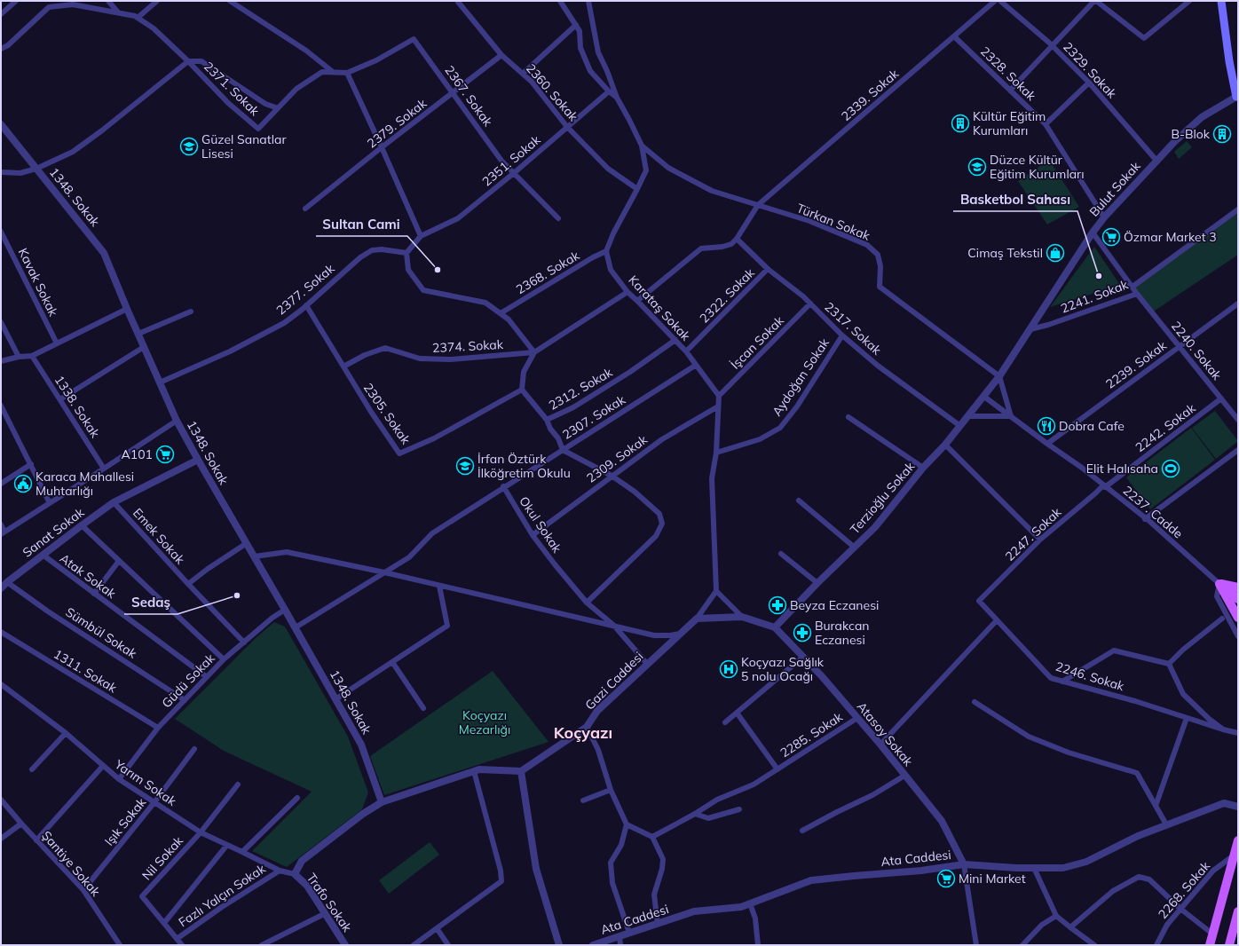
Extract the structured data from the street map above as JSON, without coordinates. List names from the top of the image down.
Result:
{
  "streets": {
    "street": [
      "2329. Sokak",
      "2328. Sokak",
      "2371. Sokak",
      "2360. Sokak",
      "2339. Sokak",
      "2367. Sokak",
      "2379. Sokak",
      "2351. Sokak",
      "Bulut Sokak",
      "1348. Sokak",
      "Türkan Sokak",
      "2368. Sokak",
      "Kavak Sokak",
      "2377. Sokak",
      "2322. Sokak",
      "2241. Sokak",
      "Karataş Sokak",
      "2317. Sokak",
      "İşcan Sokak",
      "2374. Sokak",
      "2240. Sokak",
      "2239. Sokak",
      "Aydoğan Sokak",
      "2312. Sokak",
      "1338. Sokak",
      "2305. Sokak",
      "2307. Sokak",
      "2242. Sokak",
      "2309. Sokak",
      "Terzioğlu Sokak",
      "2237. Cadde",
      "Okul Sokak",
      "Sanat Sokak",
      "2247. Sokak",
      "Emek Sokak",
      "Atak Sokak",
      "Sümbül Sokak",
      "1311. Sokak",
      "2246. Sokak",
      "Güdü Sokak",
      "Gazi Caddesi",
      "Atasoy Sokak",
      "2285. Sokak",
      "Yarım Sokak",
      "Işık Sokak",
      "Nil Sokak",
      "Ata Caddesi",
      "Şantiye Sokak",
      "2268. Sokak",
      "Fazlı Yalçın Sokak",
      "Trafo Sokak"
    ]
  },
  "crossings": [
    ["2329. Sokak", "Bulut Sokak"],
    ["2328. Sokak", "2339. Sokak"],
    ["2328. Sokak", "Bulut Sokak"],
    ["2371. Sokak", "2367. Sokak"],
    ["2360. Sokak", "2379. Sokak"],
    ["2360. Sokak", "2351. Sokak"],
    ["2339. Sokak", "Türkan Sokak"],
    ["2367. Sokak", "2379. Sokak"],
    ["2367. Sokak", "2351. Sokak"],
    ["Bulut Sokak", "Türkan Sokak"],
    ["Bulut Sokak", "2241. Sokak"],
    ["Bulut Sokak", "Terzioğlu Sokak"],
    ["1348. Sokak", "2377. Sokak"],
    ["1348. Sokak", "Sanat Sokak"],
    ["1348. Sokak", "Güdü Sokak"],
    ["Türkan Sokak", "Terzioğlu Sokak"],
    ["2368. Sokak", "Karataş Sokak"],
    ["2377. Sokak", "2305. Sokak"],
    ["2322. Sokak", "Karataş Sokak"],
    ["2322. Sokak", "2317. Sokak"],
    ["2241. Sokak", "2240. Sokak"],
    ["Karataş Sokak", "İşcan Sokak"],
    ["Karataş Sokak", "2312. Sokak"],
    ["Karataş Sokak", "2307. Sokak"],
    ["2317. Sokak", "İşcan Sokak"],
    ["2317. Sokak", "Aydoğan Sokak"],
    ["2317. Sokak", "Terzioğlu Sokak"],
    ["2374. Sokak", "2305. Sokak"],
    ["2240. Sokak", "2239. Sokak"],
    ["2240. Sokak", "2242. Sokak"],
    ["2239. Sokak", "2237. Cadde"],
    ["2312. Sokak", "2305. Sokak"],
    ["2307. Sokak", "Okul Sokak"],
    ["2242. Sokak", "2237. Cadde"],
    ["2242. Sokak", "2247. Sokak"],
    ["2309. Sokak", "Okul Sokak"],
    ["Terzioğlu Sokak", "2237. Cadde"],
    ["Terzioğlu Sokak", "Atasoy Sokak"],
    ["2237. Cadde", "2247. Sokak"],
    ["Okul Sokak", "Gazi Caddesi"],
    ["Sanat Sokak", "Emek Sokak"],
    ["Sanat Sokak", "Atak Sokak"],
    ["Sanat Sokak", "Sümbül Sokak"],
    ["2247. Sokak", "2246. Sokak"],
    ["Emek Sokak", "Güdü Sokak"],
    ["Atak Sokak", "Güdü Sokak"],
    ["Sümbül Sokak", "Güdü Sokak"],
    ["1311. Sokak", "Güdü Sokak"],
    ["Güdü Sokak", "Yarım Sokak"],
    ["Atasoy Sokak", "2285. Sokak"],
    ["Atasoy Sokak", "Ata Caddesi"],
    ["Yarım Sokak", "Işık Sokak"],
    ["Yarım Sokak", "Nil Sokak"],
    ["Yarım Sokak", "Fazlı Yalçın Sokak"],
    ["Yarım Sokak", "Trafo Sokak"],
    ["Işık Sokak", "Şantiye Sokak"],
    ["Nil Sokak", "Fazlı Yalçın Sokak"]
  ],
  "districts": ["Koçyazı"],
  "parks": ["Koçyazı Mezarlığı"],
  "places": {
    "building": ["Kültür Eğitim Kurumları", "B-Blok"],
    "school or university": ["Güzel Sanatlar Lisesi", "Düzce Kültür Eğitim Kurumları", "İrfan Öztürk İlköğretim Okulu"],
    "supermarket": ["Özmar Market 3", "A101", "Mini Market"],
    "shop": ["Cimaş Tekstil"],
    "other": ["Sultan Cami", "Basketbol Sahası", "Sedaş"],
    "restaurant": ["Dobra Cafe"],
    "sports": ["Elit Halısaha"],
    "public building": ["Karaca Mahallesi Muhtarlığı"],
    "pharmacy": ["Beyza Eczanesi", "Burakcan Eczanesi"],
    "hospital": ["Koçyazı Sağlık 5 nolu Ocağı"]
  }
}
